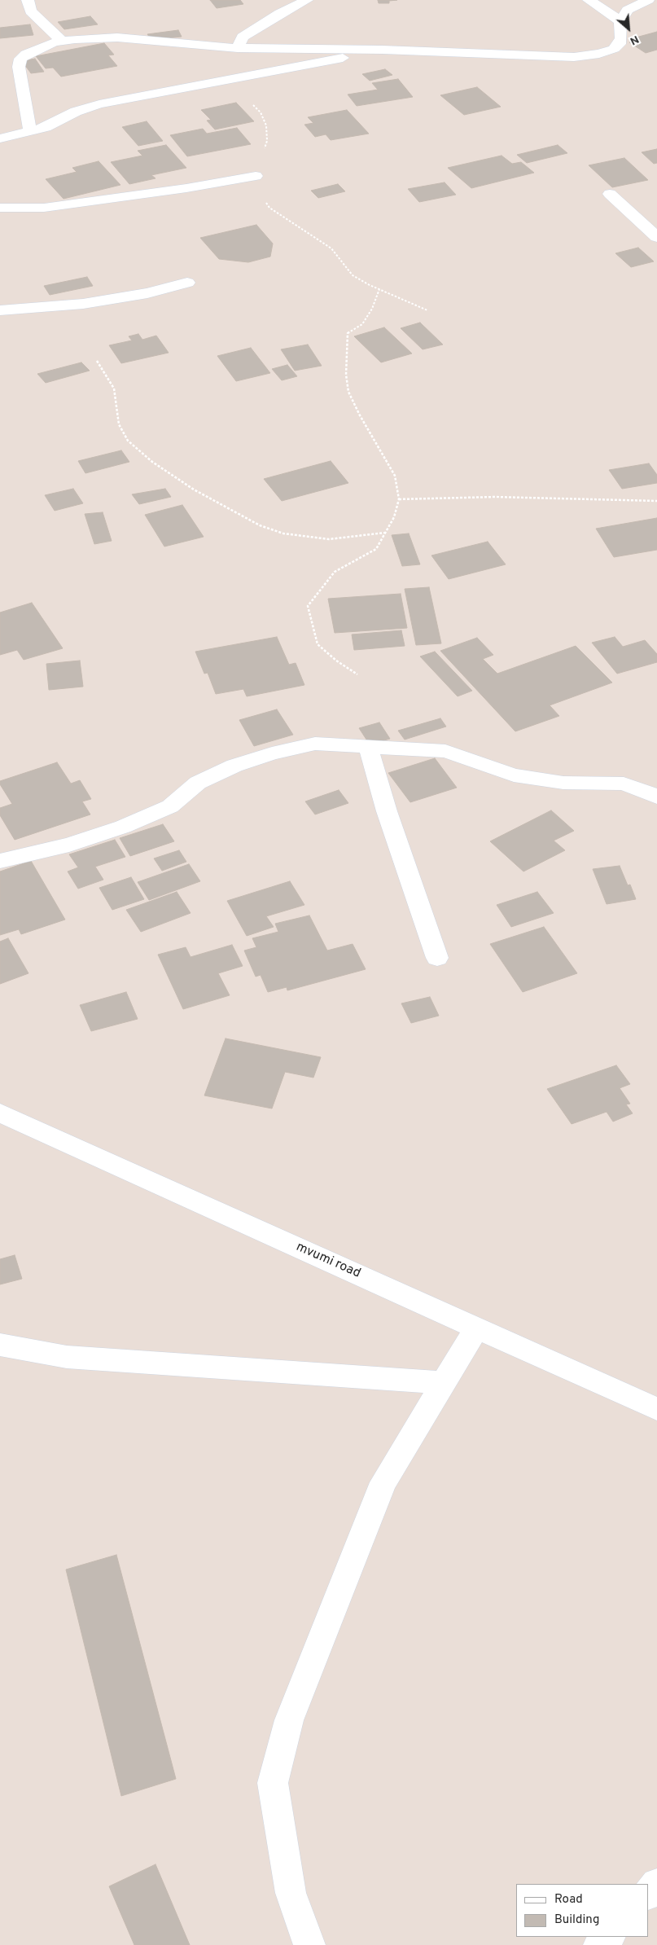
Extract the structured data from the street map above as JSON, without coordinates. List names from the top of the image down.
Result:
{
  "streets": {
    "street": ["mvumi road"]
  },
  "legend": ["Road", "Building"],
  "north": "bottom right"
}
